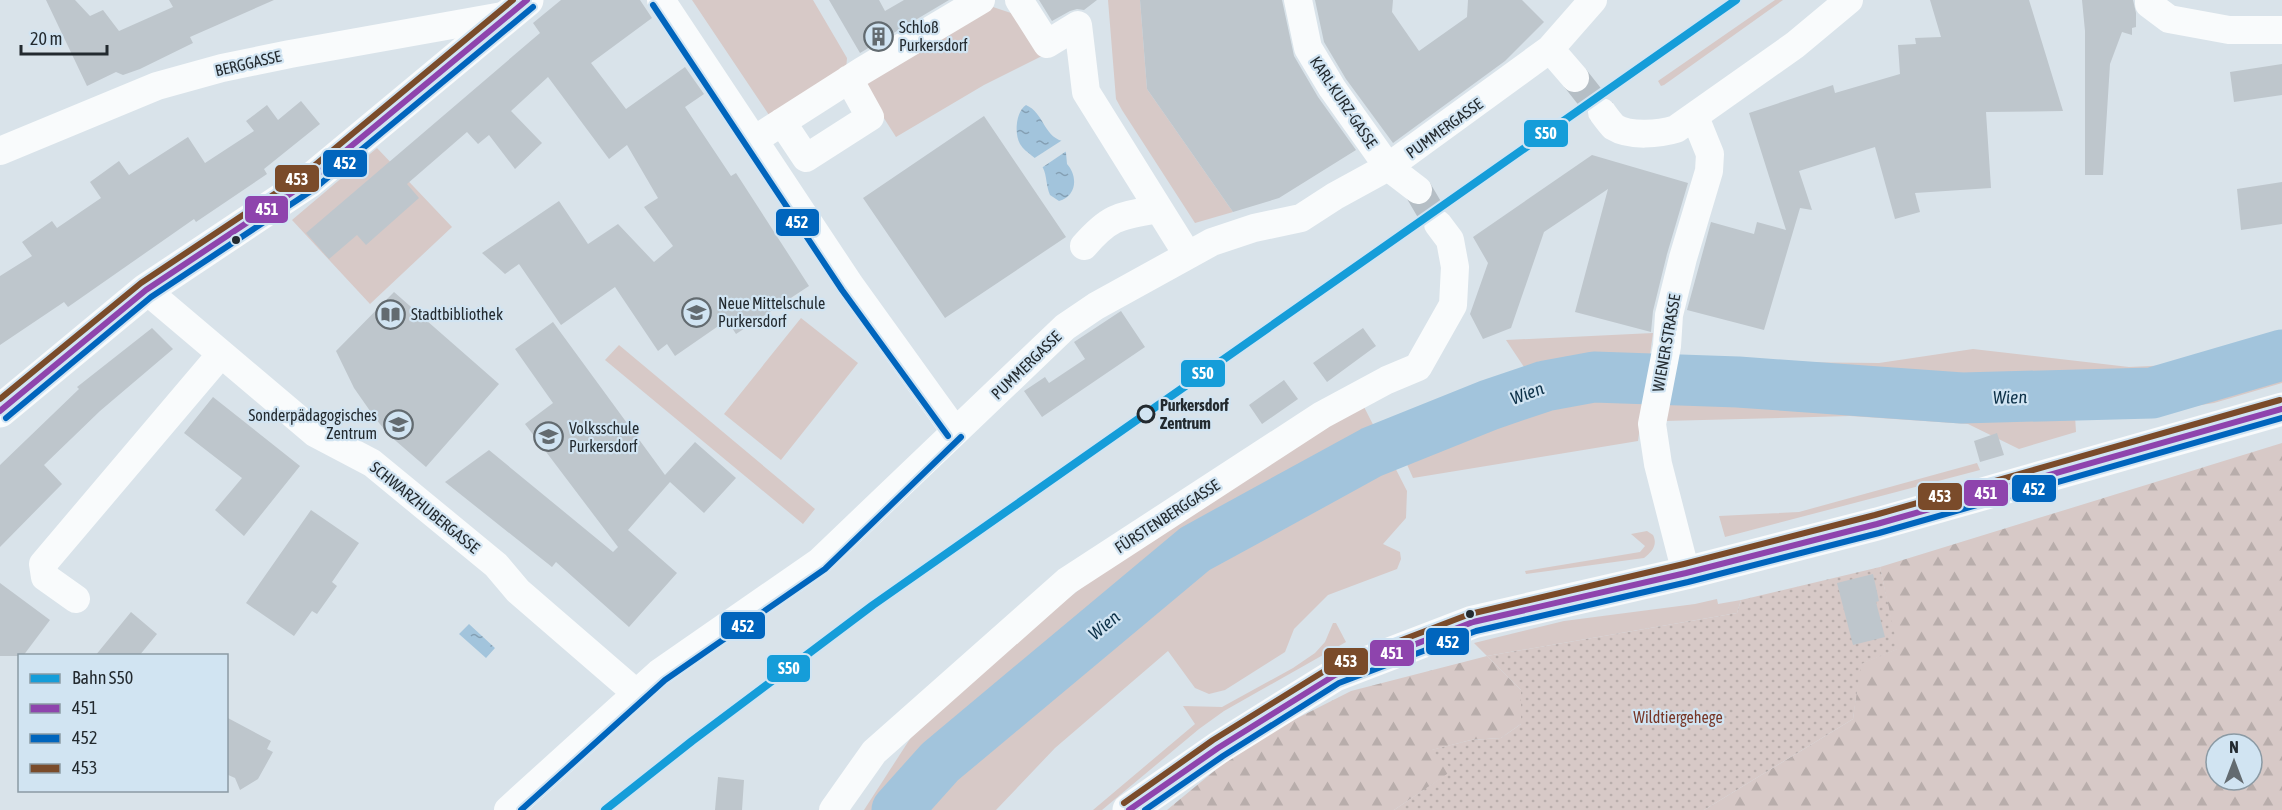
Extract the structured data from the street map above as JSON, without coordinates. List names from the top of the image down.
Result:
{
  "streets": {
    "street": [
      "BERGGASSE",
      "KARL-KURZ-GASSE",
      "PUMMERGASSE",
      "WIENER STRASSE",
      "SCHWARZHUBERGASSE",
      "FÜRSTENBERGGASSE"
    ]
  },
  "crossings": [
    ["KARL-KURZ-GASSE", "PUMMERGASSE"],
    ["PUMMERGASSE", "SCHWARZHUBERGASSE"]
  ],
  "water": ["Wien"],
  "parks": ["Wildtiergehege"],
  "places": {
    "building": ["Schloß Purkersdorf"],
    "school or university": ["Neue Mittelschule Purkersdorf", "Sonderpädagogisches Zentrum", "Volksschule Purkersdorf"],
    "library": ["Stadtbibliothek"],
    "other": ["Purkersdorf Zentrum"]
  },
  "lines": [
    "rail line S50",
    "transit line 451",
    "transit line 453",
    "transit line 452"
  ],
  "legend": [
    "Bahn S50",
    "451",
    "452",
    "453"
  ],
  "scale_bar": "20 m",
  "north": "top"
}
